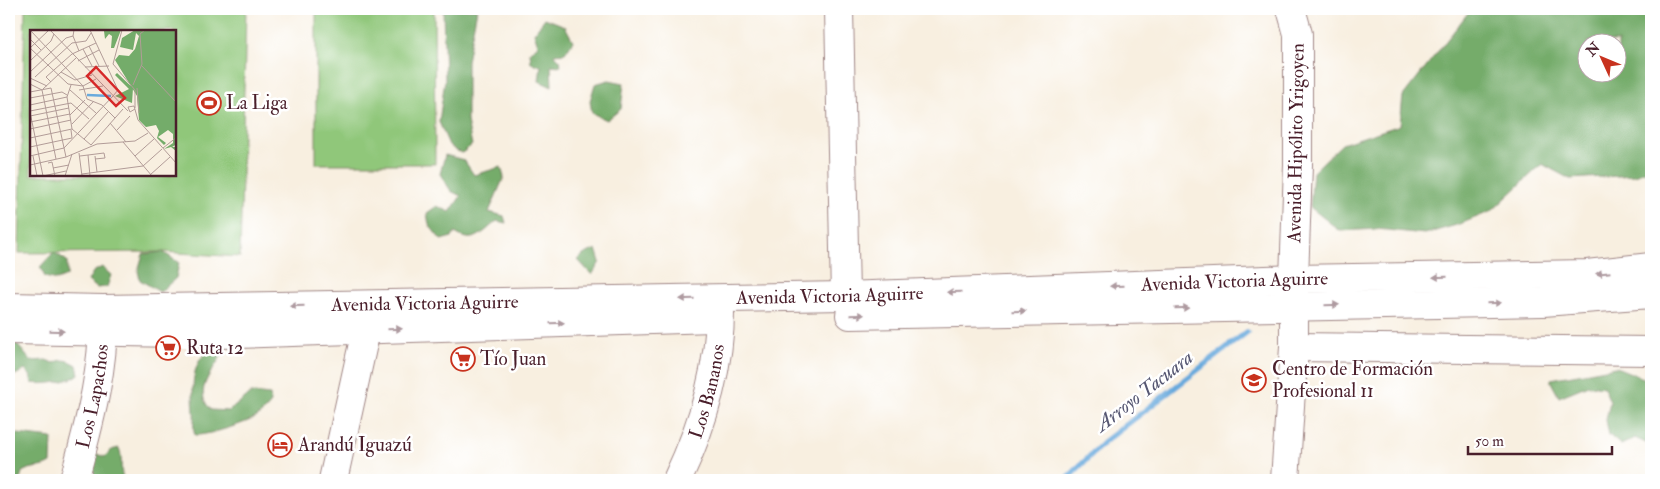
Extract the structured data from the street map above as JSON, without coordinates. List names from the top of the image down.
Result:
{
  "streets": {
    "main road": [
      "Avenida Hipólito Yrigoyen",
      "Avenida Victoria Aguirre",
      "Los Bananos",
      "Los Lapachos"
    ]
  },
  "crossings": [
    ["Avenida Hipólito Yrigoyen", "Avenida Victoria Aguirre"],
    ["Avenida Victoria Aguirre", "Los Bananos"],
    ["Avenida Victoria Aguirre", "Los Lapachos"]
  ],
  "water": ["Arroyo Tacuara"],
  "places": {
    "sports": ["La Liga"],
    "supermarket": ["Ruta 12", "Tío Juan"],
    "school or university": ["Centro de Formación Profesional 11"],
    "hotel": ["Arandú Iguazú"]
  },
  "scale_bar": "50 m",
  "north": "top left"
}
